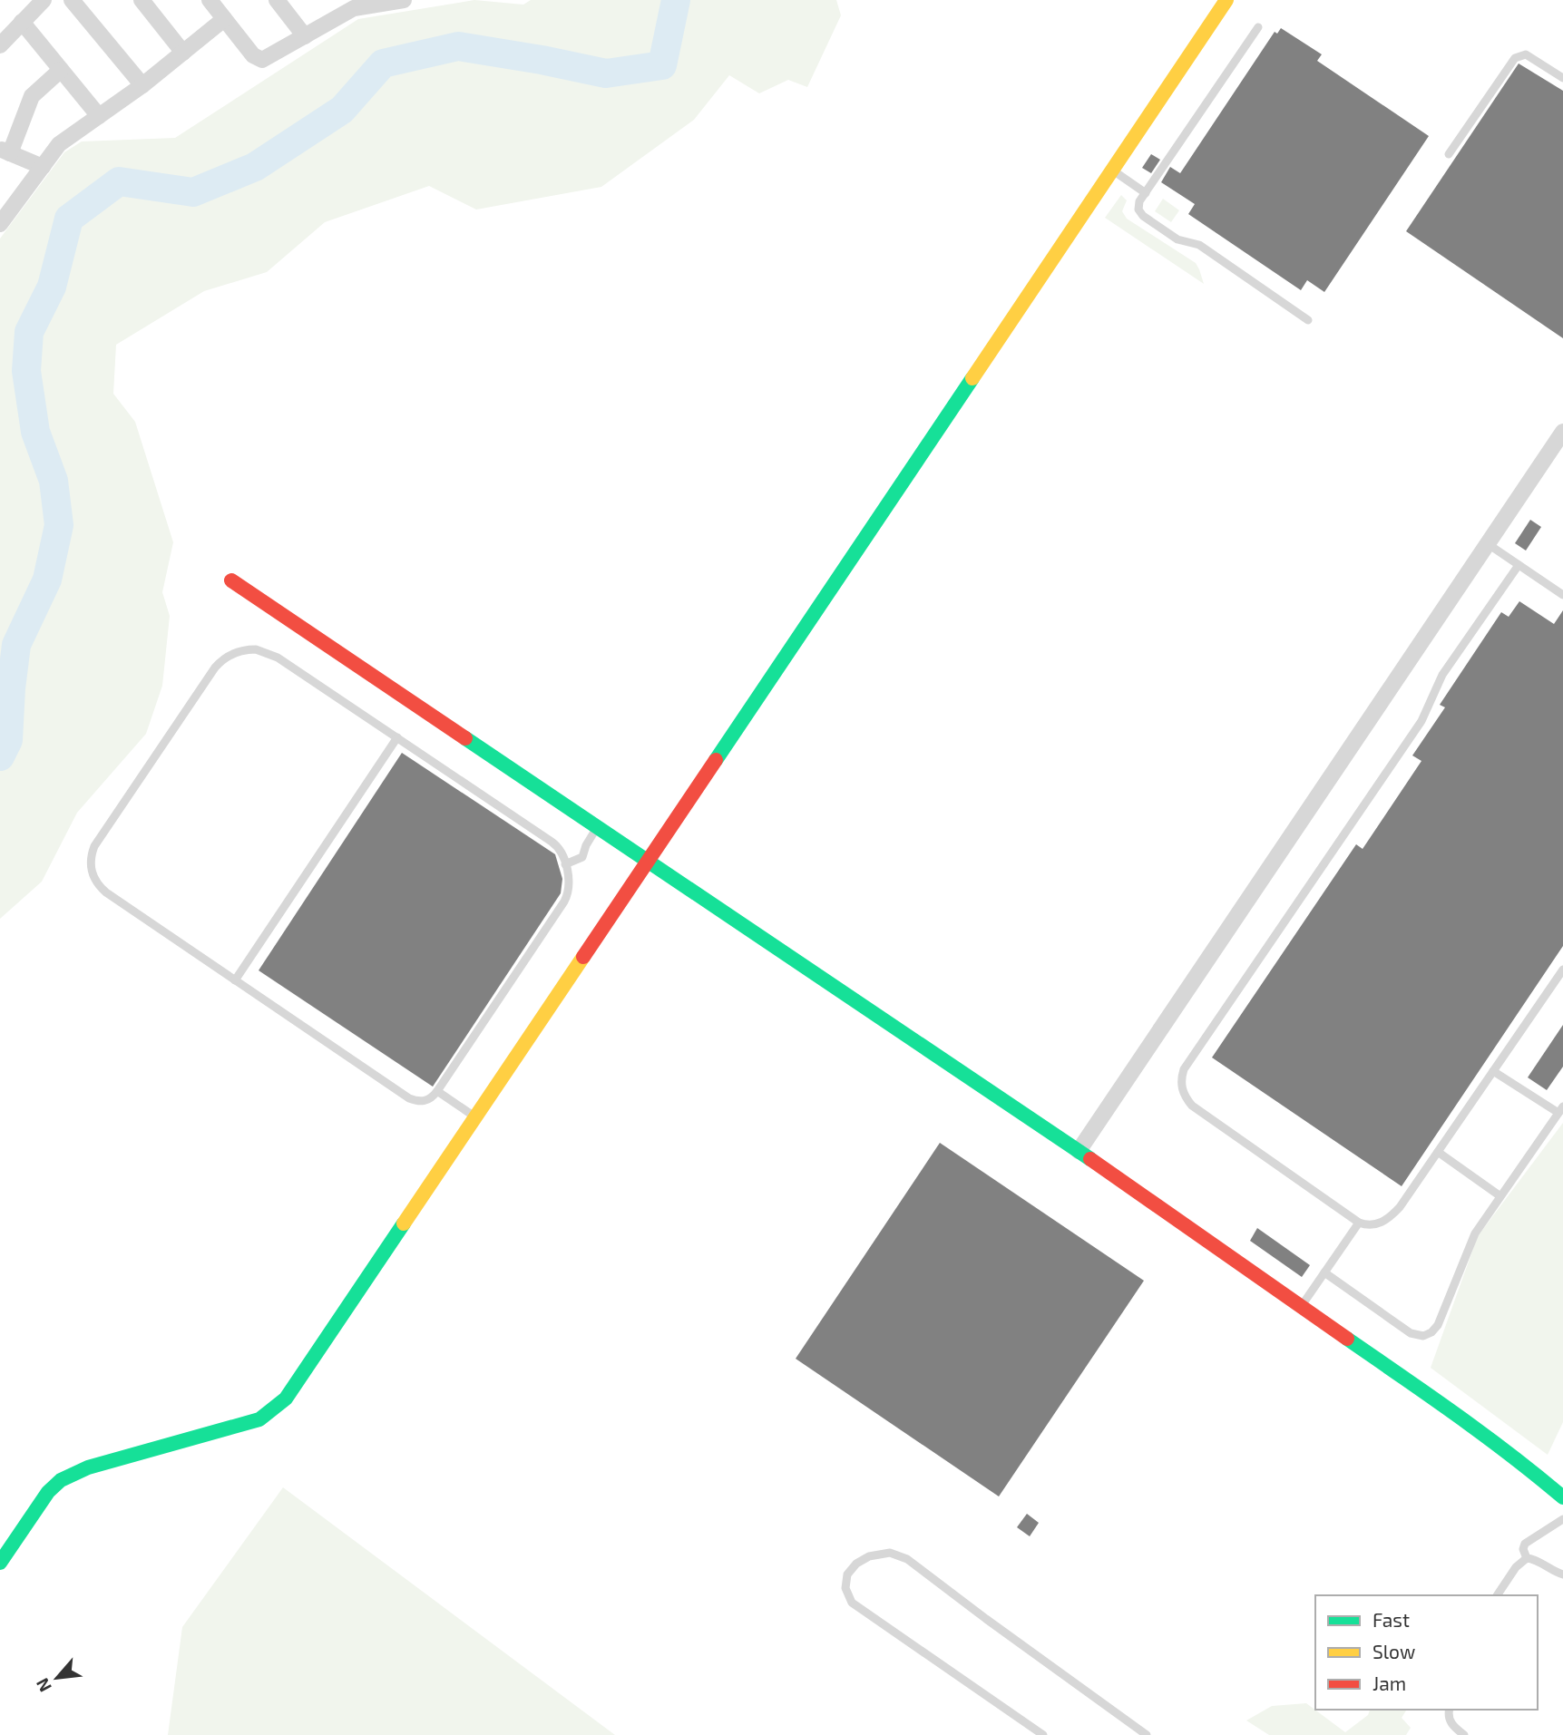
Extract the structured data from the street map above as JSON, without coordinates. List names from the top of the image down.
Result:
{
  "legend": ["Fast", "Slow", "Jam"],
  "north": "bottom left"
}
